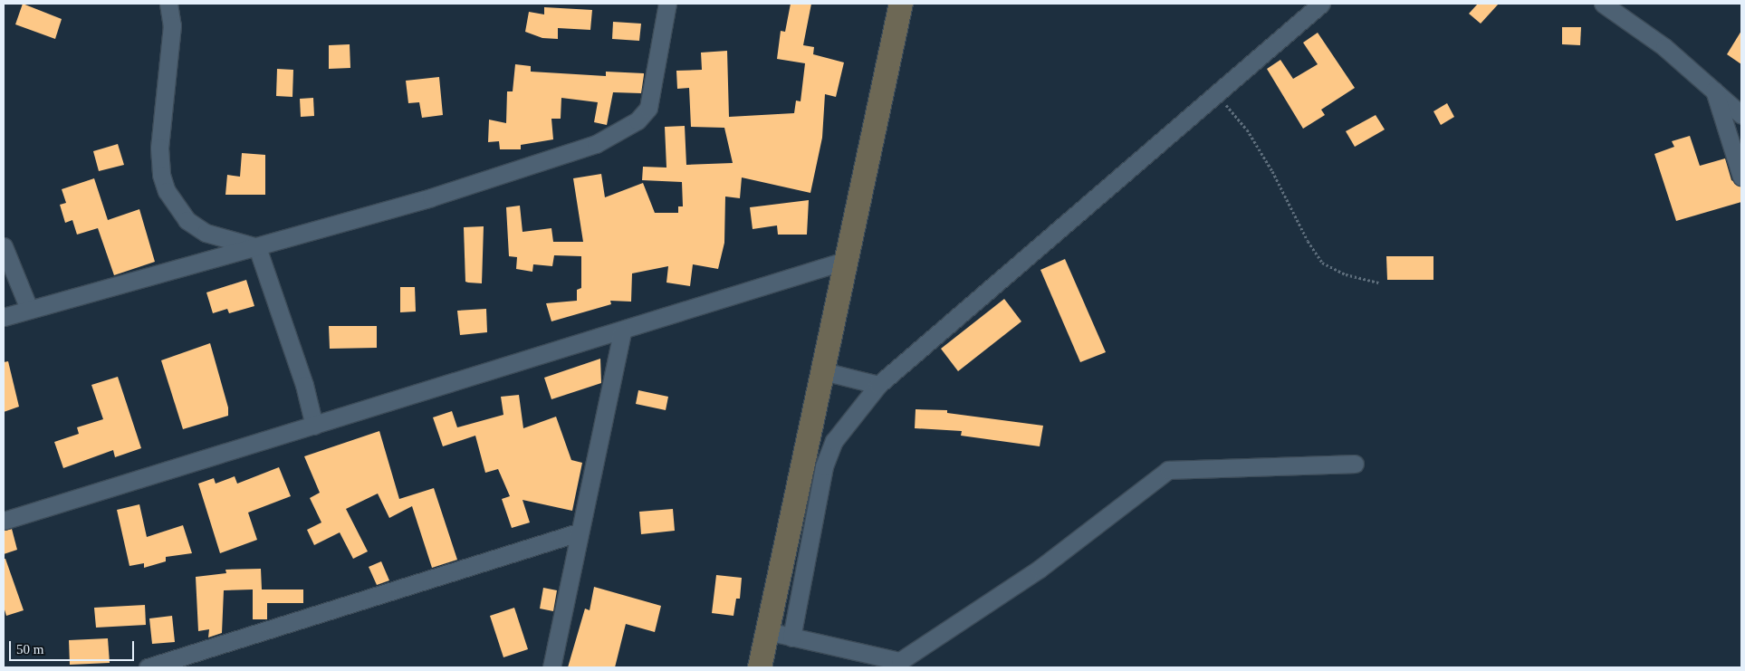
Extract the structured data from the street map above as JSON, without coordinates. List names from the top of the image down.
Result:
{
  "scale_bar": "50 m"
}
